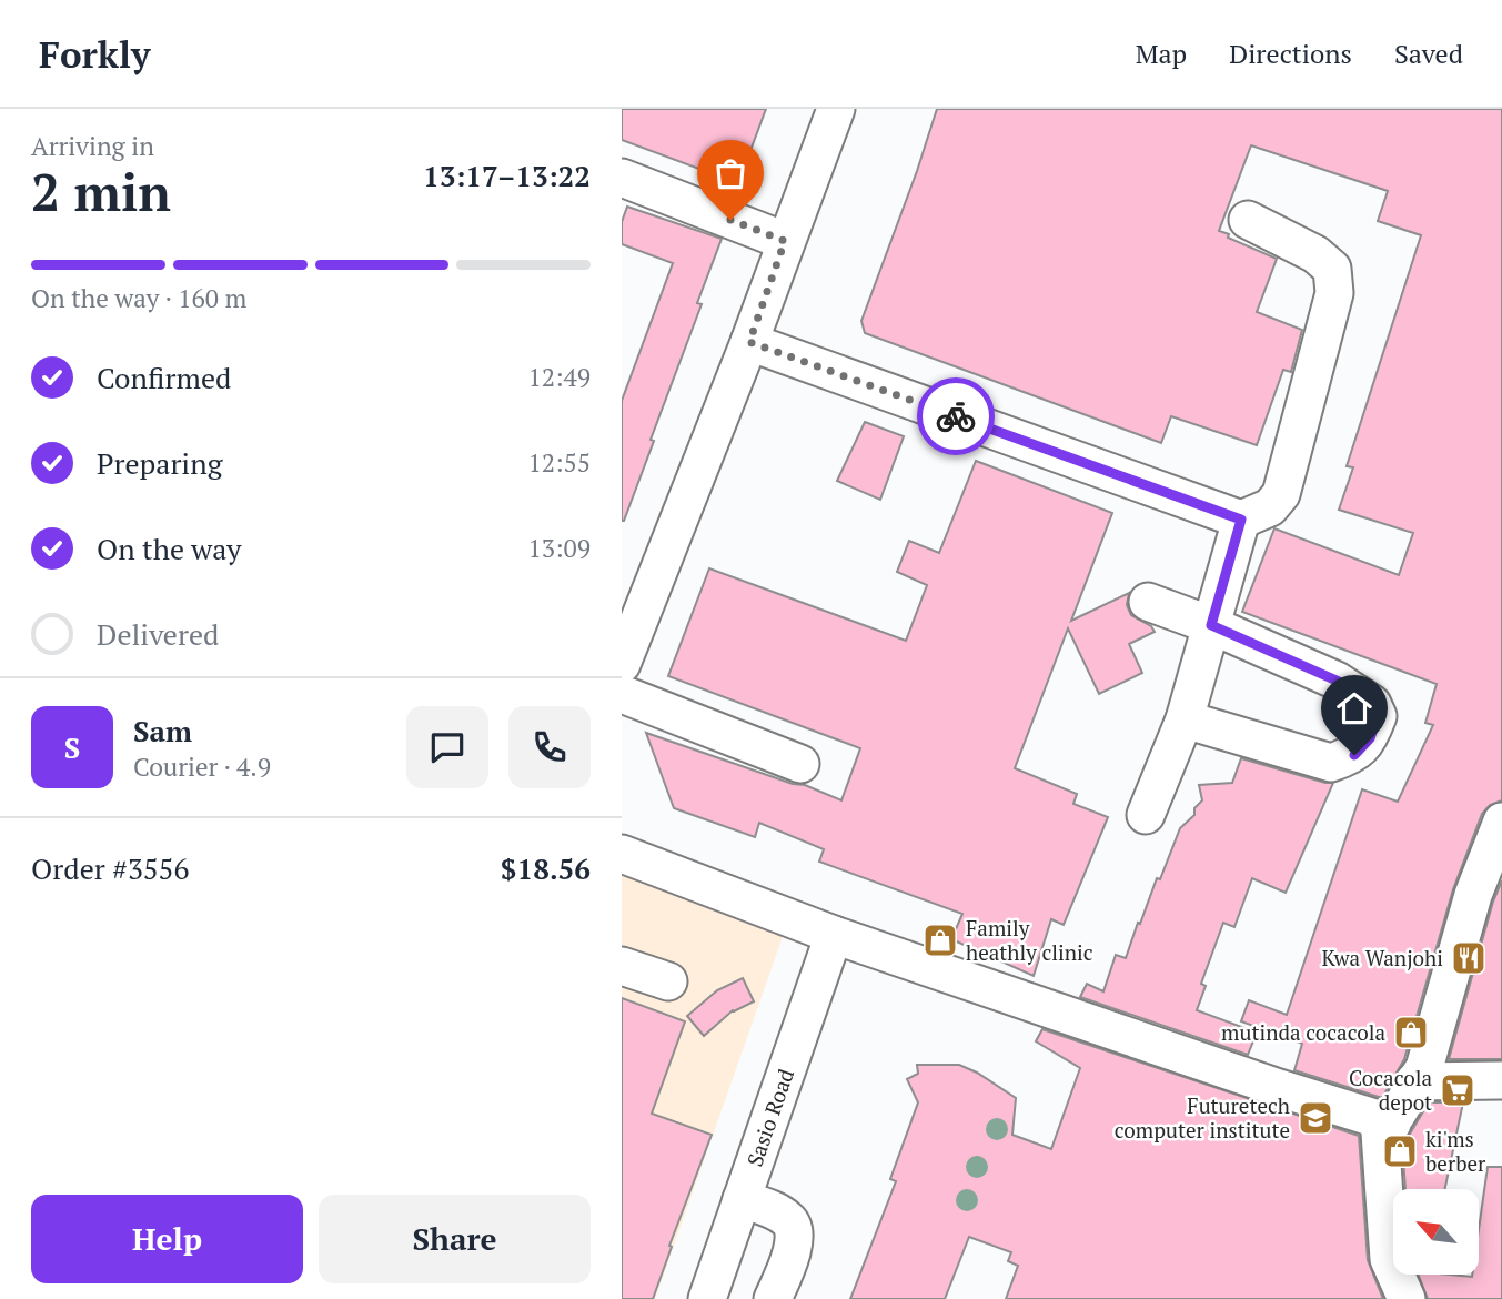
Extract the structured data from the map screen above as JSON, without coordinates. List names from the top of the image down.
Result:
{
  "streets": {
    "street": ["Sasio Road"]
  },
  "places": {
    "shop": ["Family heathly clinic", "mutinda cocacola", "ki'ms berber"],
    "restaurant": ["Kwa Wanjohi"],
    "supermarket": ["Cocacola depot"],
    "school or university": ["Futuretech computer institute"]
  },
  "north": "top left",
  "page": {
    "header": "Forkly",
    "nav": ["Map", "Directions", "Saved"],
    "heading": ["2 min", "Arriving in", "13:17–13:22"],
    "panel": [
      "Sam",
      "Courier · 4.9",
      "Order #3556",
      "$18.56"
    ],
    "bar": "On the way · 160 m",
    "list": [
      ["Confirmed", "12:49"],
      ["Preparing", "12:55"],
      ["On the way", "13:09"],
      "Delivered"
    ],
    "round": "S",
    "buttons": ["Help", "Share"]
  }
}
